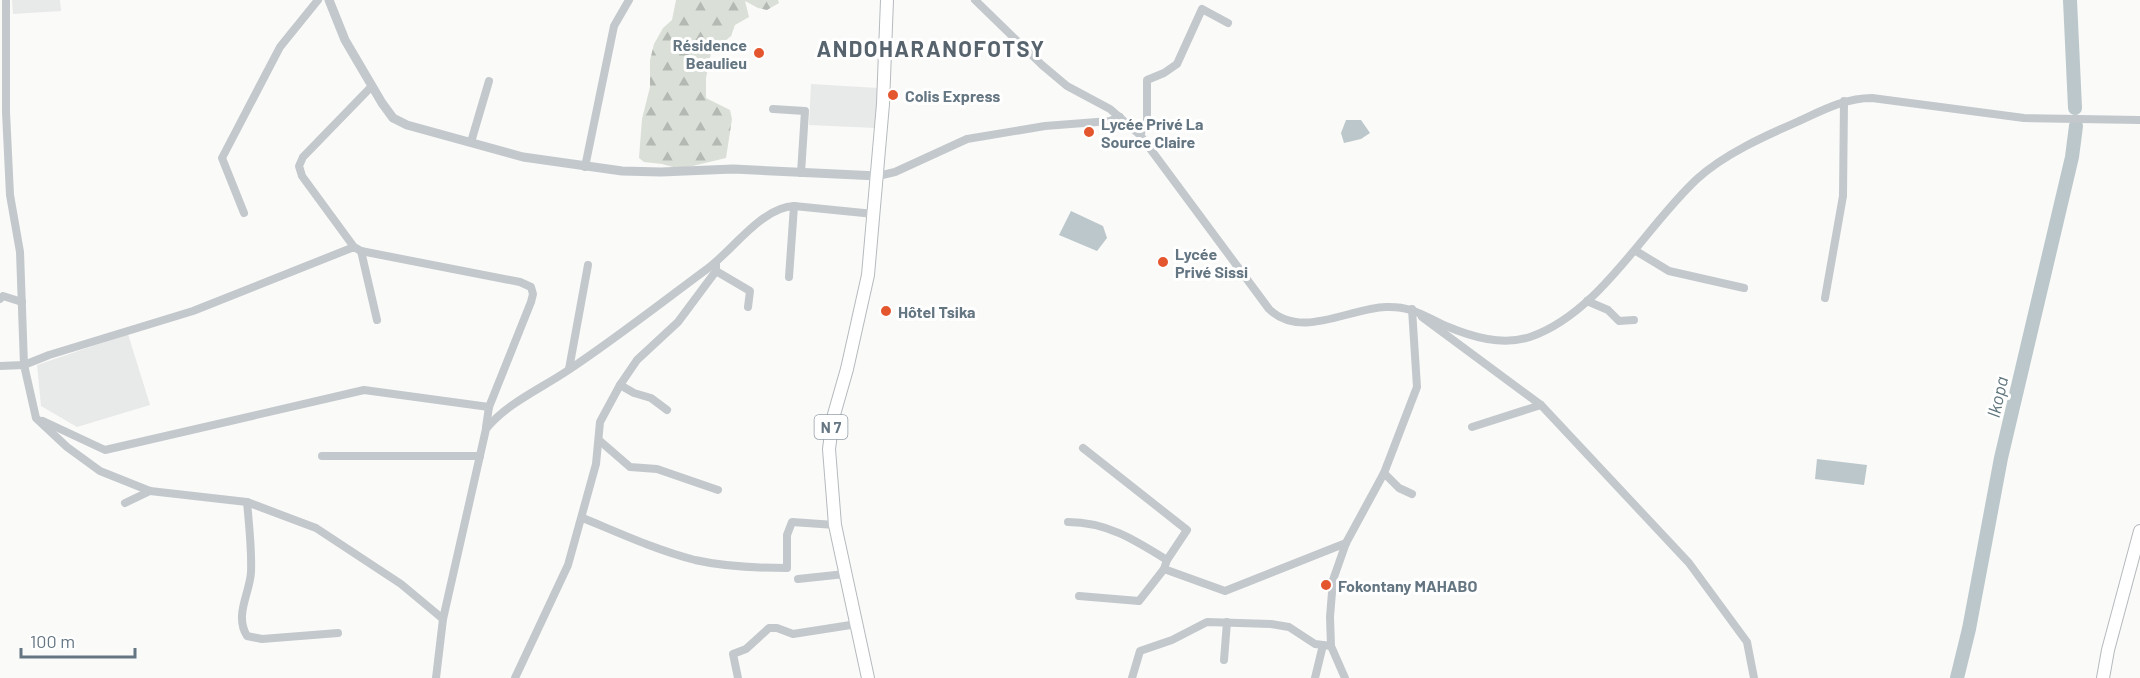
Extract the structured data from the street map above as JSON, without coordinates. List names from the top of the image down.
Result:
{
  "streets": {
    "main road": ["N 7"]
  },
  "districts": ["ANDOHARANOFOTSY"],
  "water": ["Ikopa"],
  "places": [
    "Résidence Beaulieu",
    "Colis Express",
    "Lycée Privé La Source Claire",
    "Lycée Privé Sissi",
    "Hôtel Tsika",
    "Fokontany MAHABO"
  ],
  "scale_bar": "100 m"
}
